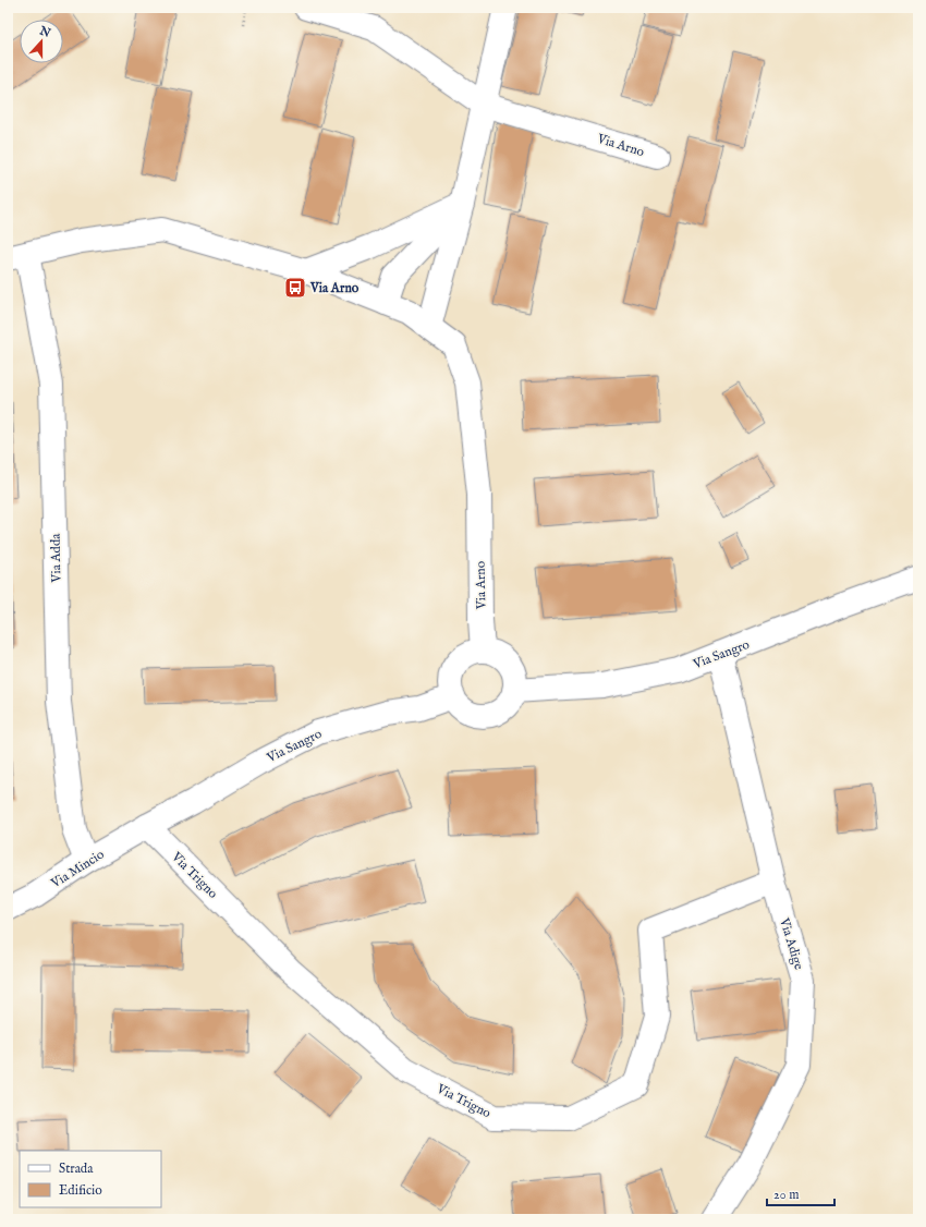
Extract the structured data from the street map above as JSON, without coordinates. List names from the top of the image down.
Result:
{
  "streets": {
    "street": [
      "Via Arno",
      "Via Adda",
      "Via Sangro",
      "Via Mincio",
      "Via Trigno",
      "Via Adige"
    ]
  },
  "crossings": [
    ["Via Arno", "Via Adda"],
    ["Via Arno", "Via Sangro"],
    ["Via Adda", "Via Mincio"],
    ["Via Sangro", "Via Mincio"],
    ["Via Sangro", "Via Trigno"],
    ["Via Sangro", "Via Adige"],
    ["Via Mincio", "Via Trigno"],
    ["Via Trigno", "Via Adige"]
  ],
  "places": {
    "bus stop": ["Via Arno"]
  },
  "legend": ["Strada", "Edificio"],
  "scale_bar": "20 m",
  "north": "top"
}
